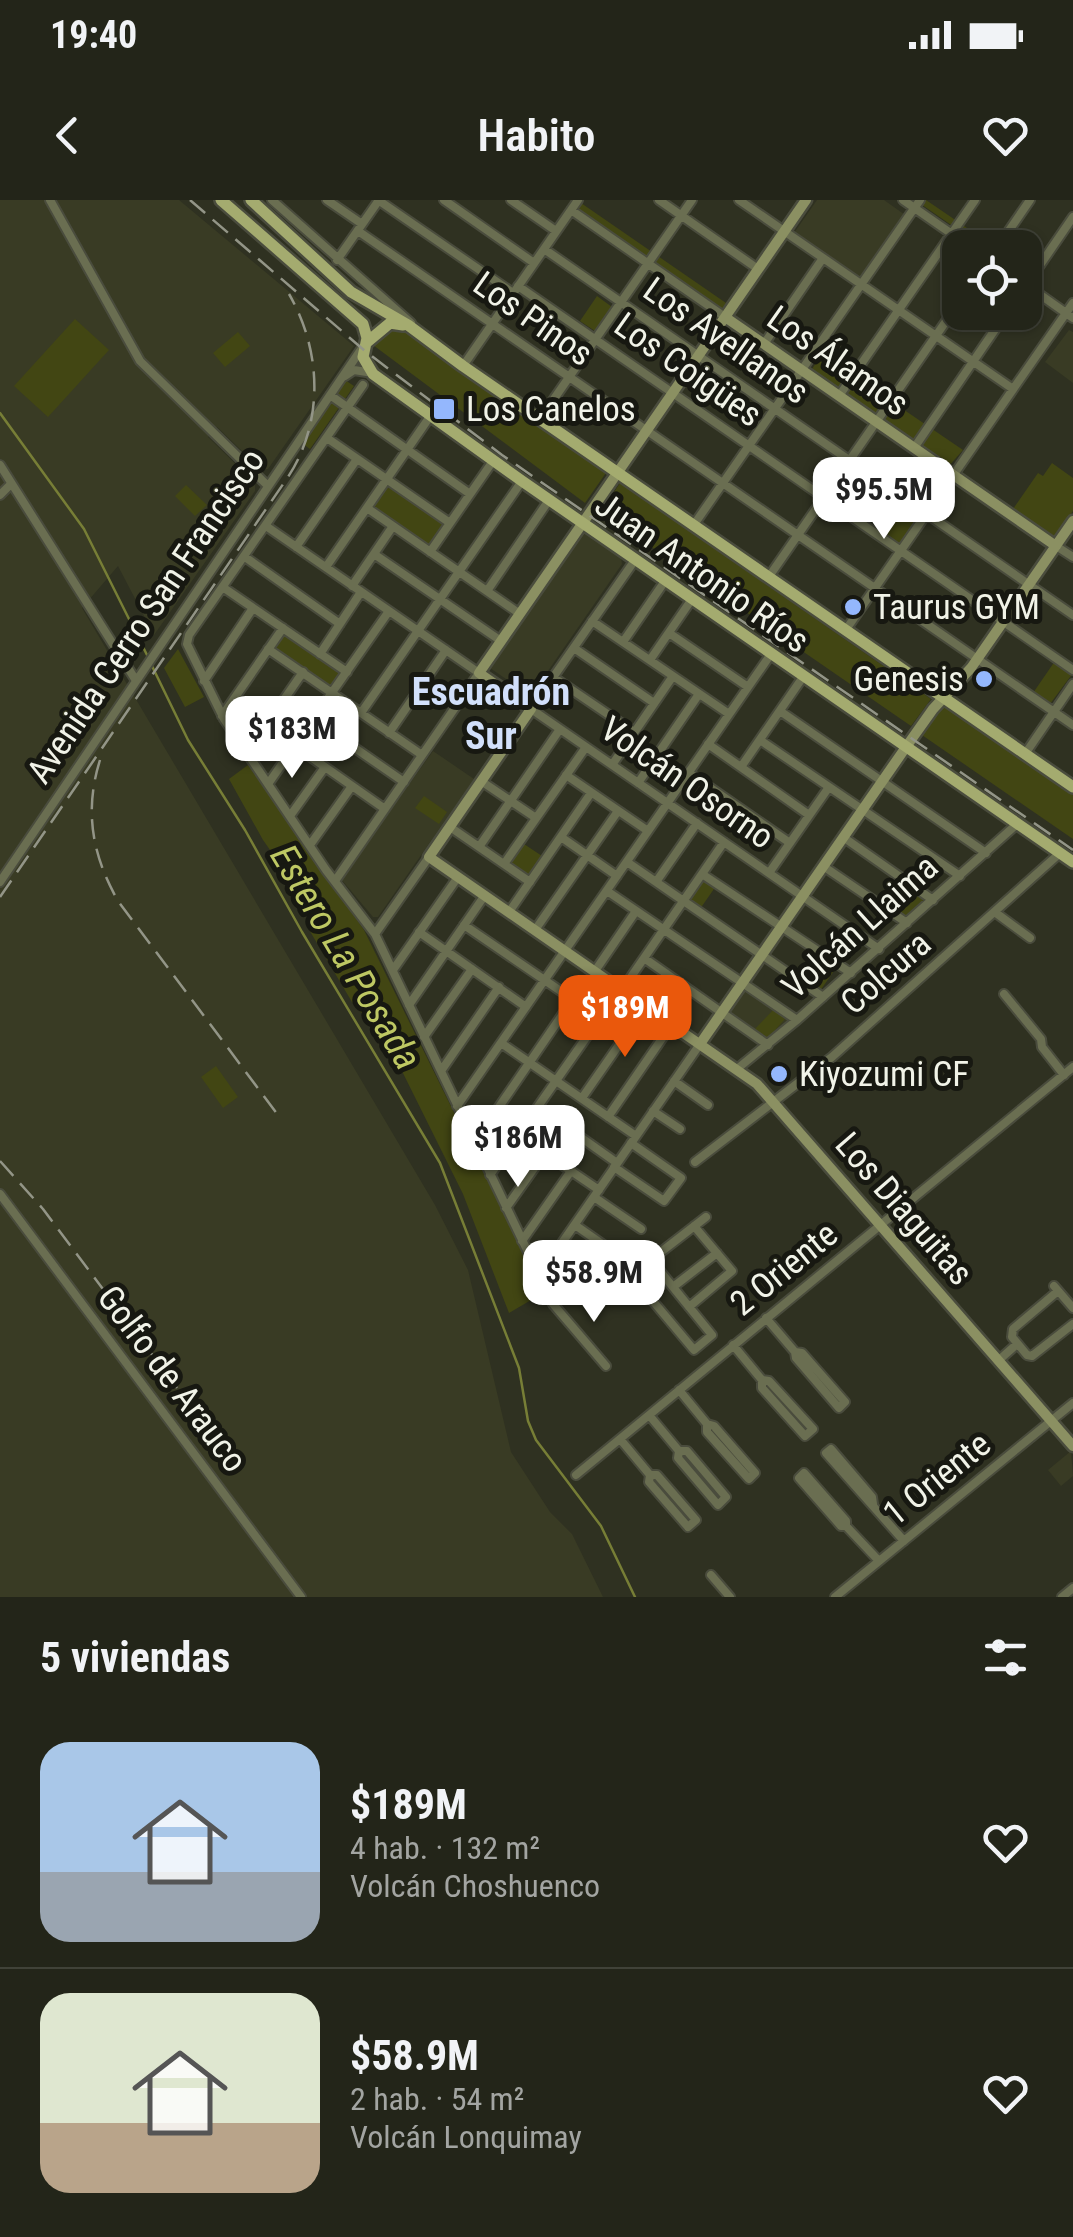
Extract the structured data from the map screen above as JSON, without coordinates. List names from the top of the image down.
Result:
{
  "streets": {
    "main road": ["Juan Antonio Ríos"],
    "street": [
      "Los Pinos",
      "Los Avellanos",
      "Los Álamos",
      "Los Coigües",
      "Avenida Cerro San Francisco",
      "Volcán Osorno",
      "Volcán Llaima",
      "Colcura",
      "Los Diaguitas",
      "2 Oriente",
      "Golfo de Arauco",
      "1 Oriente"
    ]
  },
  "crossings": [
    ["Juan Antonio Ríos", "Volcán Llaima"],
    ["Juan Antonio Ríos", "Colcura"],
    ["Volcán Osorno", "Volcán Llaima"],
    ["Volcán Llaima", "Los Diaguitas"],
    ["Colcura", "Los Diaguitas"],
    ["Los Diaguitas", "2 Oriente"],
    ["Los Diaguitas", "1 Oriente"]
  ],
  "districts": ["Escuadrón Sur"],
  "water": ["Estero La Posada"],
  "places": {
    "transit": ["Los Canelos"],
    "other": ["Taurus GYM", "Genesis", "Kiyozumi CF"]
  },
  "page": {
    "status": "19:40",
    "header": "Habito",
    "price": [
      "$95.5M",
      "$183M",
      "$189M",
      "$186M",
      "$58.9M"
    ],
    "heading": "5 viviendas",
    "list": [
      {
        "name": "$189M",
        "note": "4 hab. · 132 m² · Volcán Choshuenco"
      },
      {
        "name": "$58.9M",
        "note": "2 hab. · 54 m² · Volcán Lonquimay"
      }
    ]
  }
}
